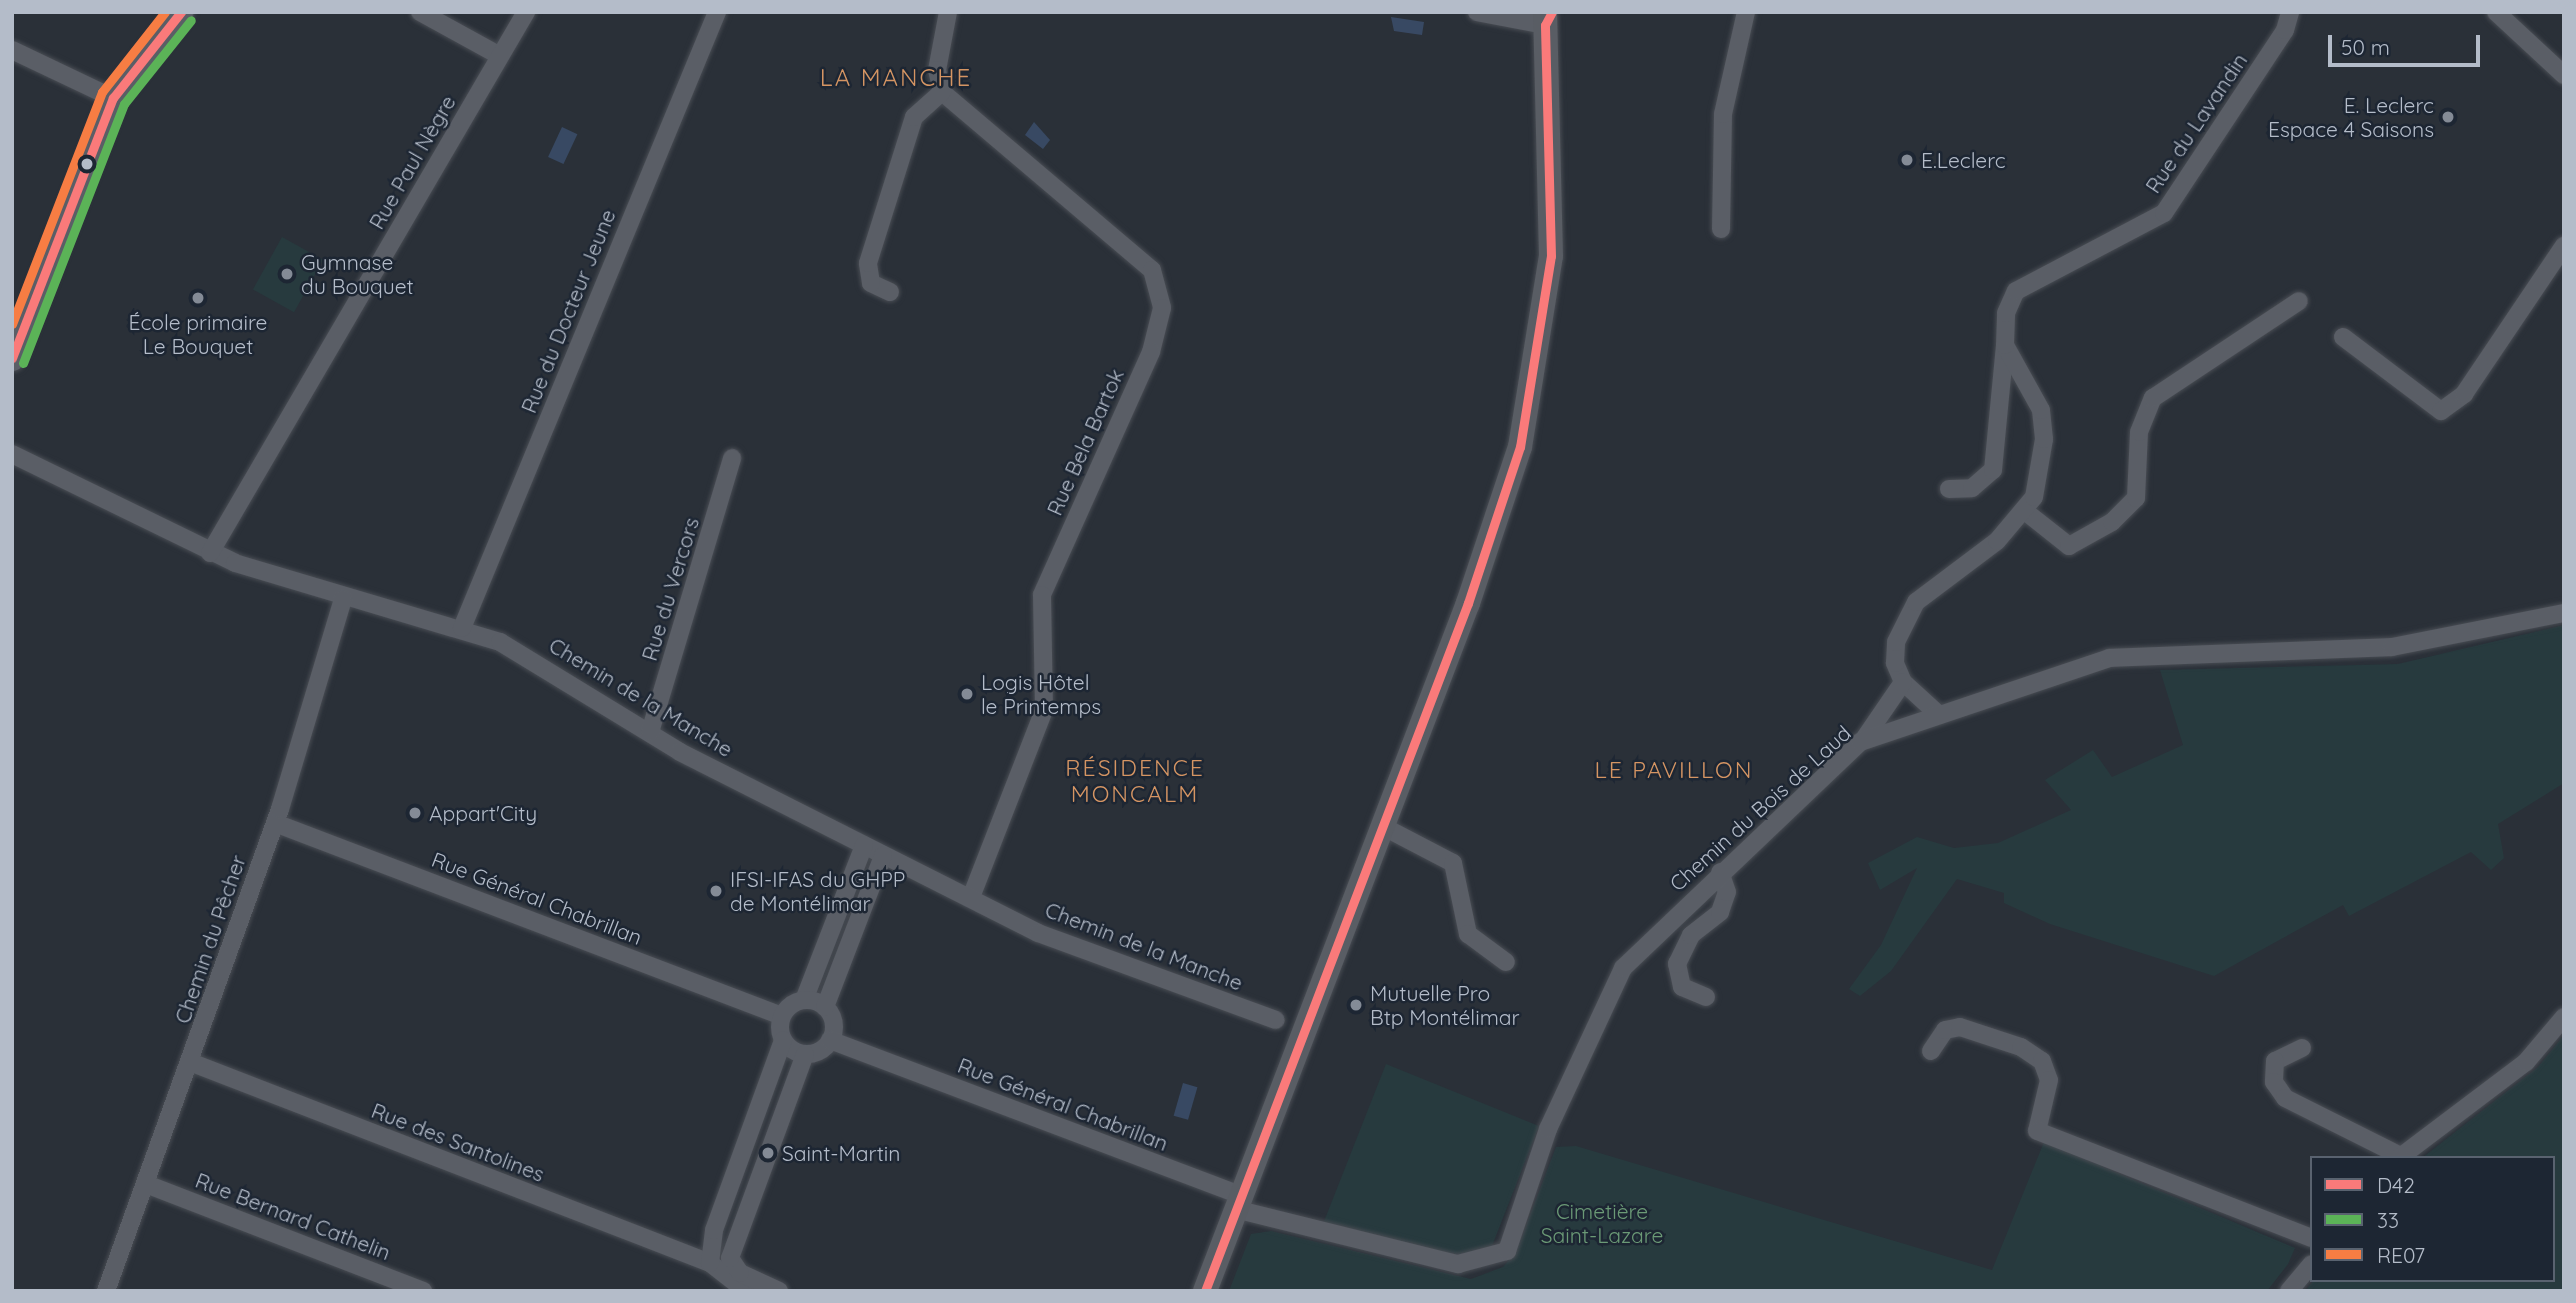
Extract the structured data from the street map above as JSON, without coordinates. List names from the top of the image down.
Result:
{
  "streets": {
    "street": [
      "Rue du Lavandin",
      "Rue Paul Nègre",
      "Rue du Docteur Jeune",
      "Rue Bela Bartok",
      "Rue du Vercors",
      "Chemin de la Manche",
      "Chemin du Bois de Laud",
      "Rue Général Chabrillan",
      "Chemin du Pêcher",
      "Rue des Santolines",
      "Rue Bernard Cathelin"
    ]
  },
  "crossings": [
    ["Rue Paul Nègre", "Chemin de la Manche"],
    ["Rue du Docteur Jeune", "Chemin de la Manche"],
    ["Rue Bela Bartok", "Chemin de la Manche"],
    ["Rue du Vercors", "Chemin de la Manche"],
    ["Chemin de la Manche", "Chemin du Pêcher"],
    ["Chemin du Bois de Laud", "Rue Général Chabrillan"],
    ["Rue Général Chabrillan", "Chemin du Pêcher"],
    ["Chemin du Pêcher", "Rue des Santolines"],
    ["Chemin du Pêcher", "Rue Bernard Cathelin"]
  ],
  "districts": ["LA MANCHE", "RÉSIDENCE MONCALM", "LE PAVILLON"],
  "parks": ["Cimetière Saint-Lazare"],
  "places": [
    "E. Leclerc Espace 4 Saisons",
    "E.Leclerc",
    "Gymnase du Bouquet",
    "École primaire Le Bouquet",
    "Logis Hôtel le Printemps",
    "Appart'City",
    "IFSI-IFAS du GHPP de Montélimar",
    "Mutuelle Pro Btp Montélimar",
    "Saint-Martin"
  ],
  "lines": ["transit line D42", "transit line RE07", "transit line 33"],
  "legend": ["D42", "33", "RE07"],
  "scale_bar": "50 m"
}
